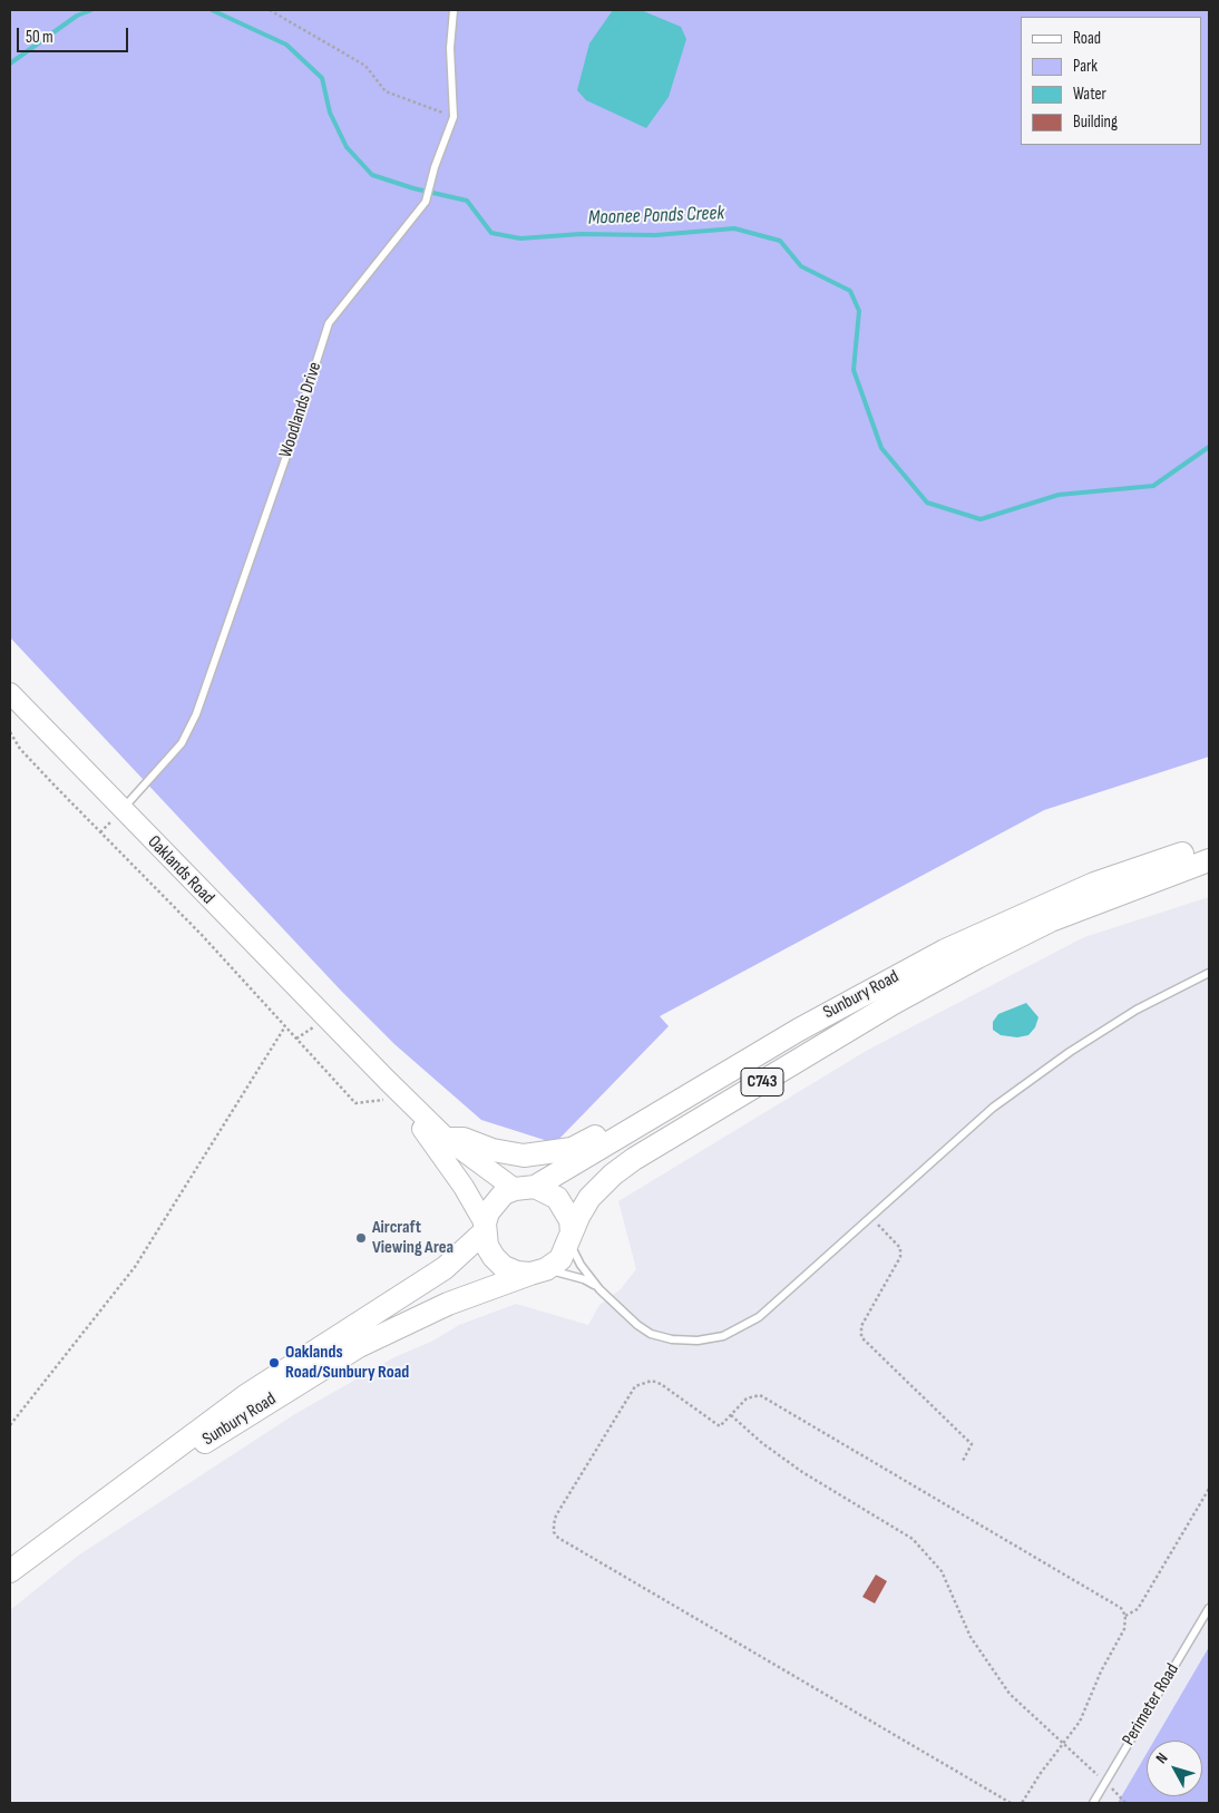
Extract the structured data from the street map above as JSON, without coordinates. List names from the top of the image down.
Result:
{
  "streets": {
    "main road": ["Oaklands Road", "Sunbury Road", "C743"],
    "lane": ["Woodlands Drive", "Perimeter Road"]
  },
  "crossings": [
    ["Woodlands Drive", "Oaklands Road"],
    ["Oaklands Road", "Sunbury Road"],
    ["Oaklands Road", "C743"],
    ["Sunbury Road", "C743"]
  ],
  "water": ["Moonee Ponds Creek"],
  "places": ["Aircraft Viewing Area", "Oaklands Road/Sunbury Road"],
  "legend": [
    "Road",
    "Park",
    "Water",
    "Building"
  ],
  "scale_bar": "50 m",
  "north": "top left"
}
